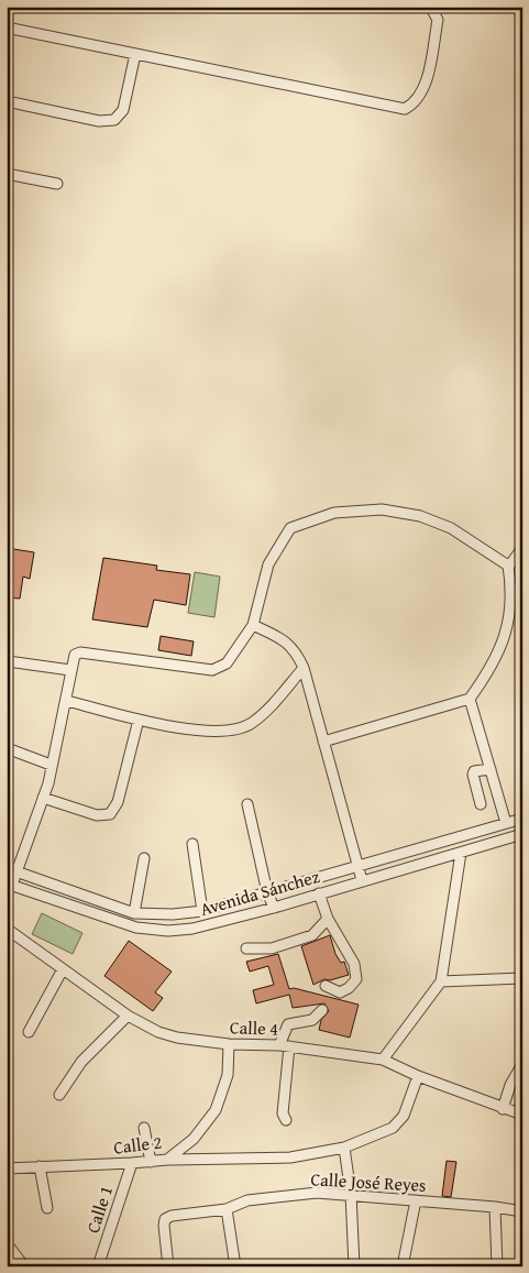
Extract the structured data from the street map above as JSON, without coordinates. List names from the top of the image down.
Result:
{
  "streets": {
    "street": [
      "Avenida Sánchez",
      "Calle 4",
      "Calle 2",
      "Calle José Reyes",
      "Calle 1"
    ]
  },
  "crossings": [
    ["Calle 4", "Calle 2"],
    ["Calle 2", "Calle 1"]
  ]
}
